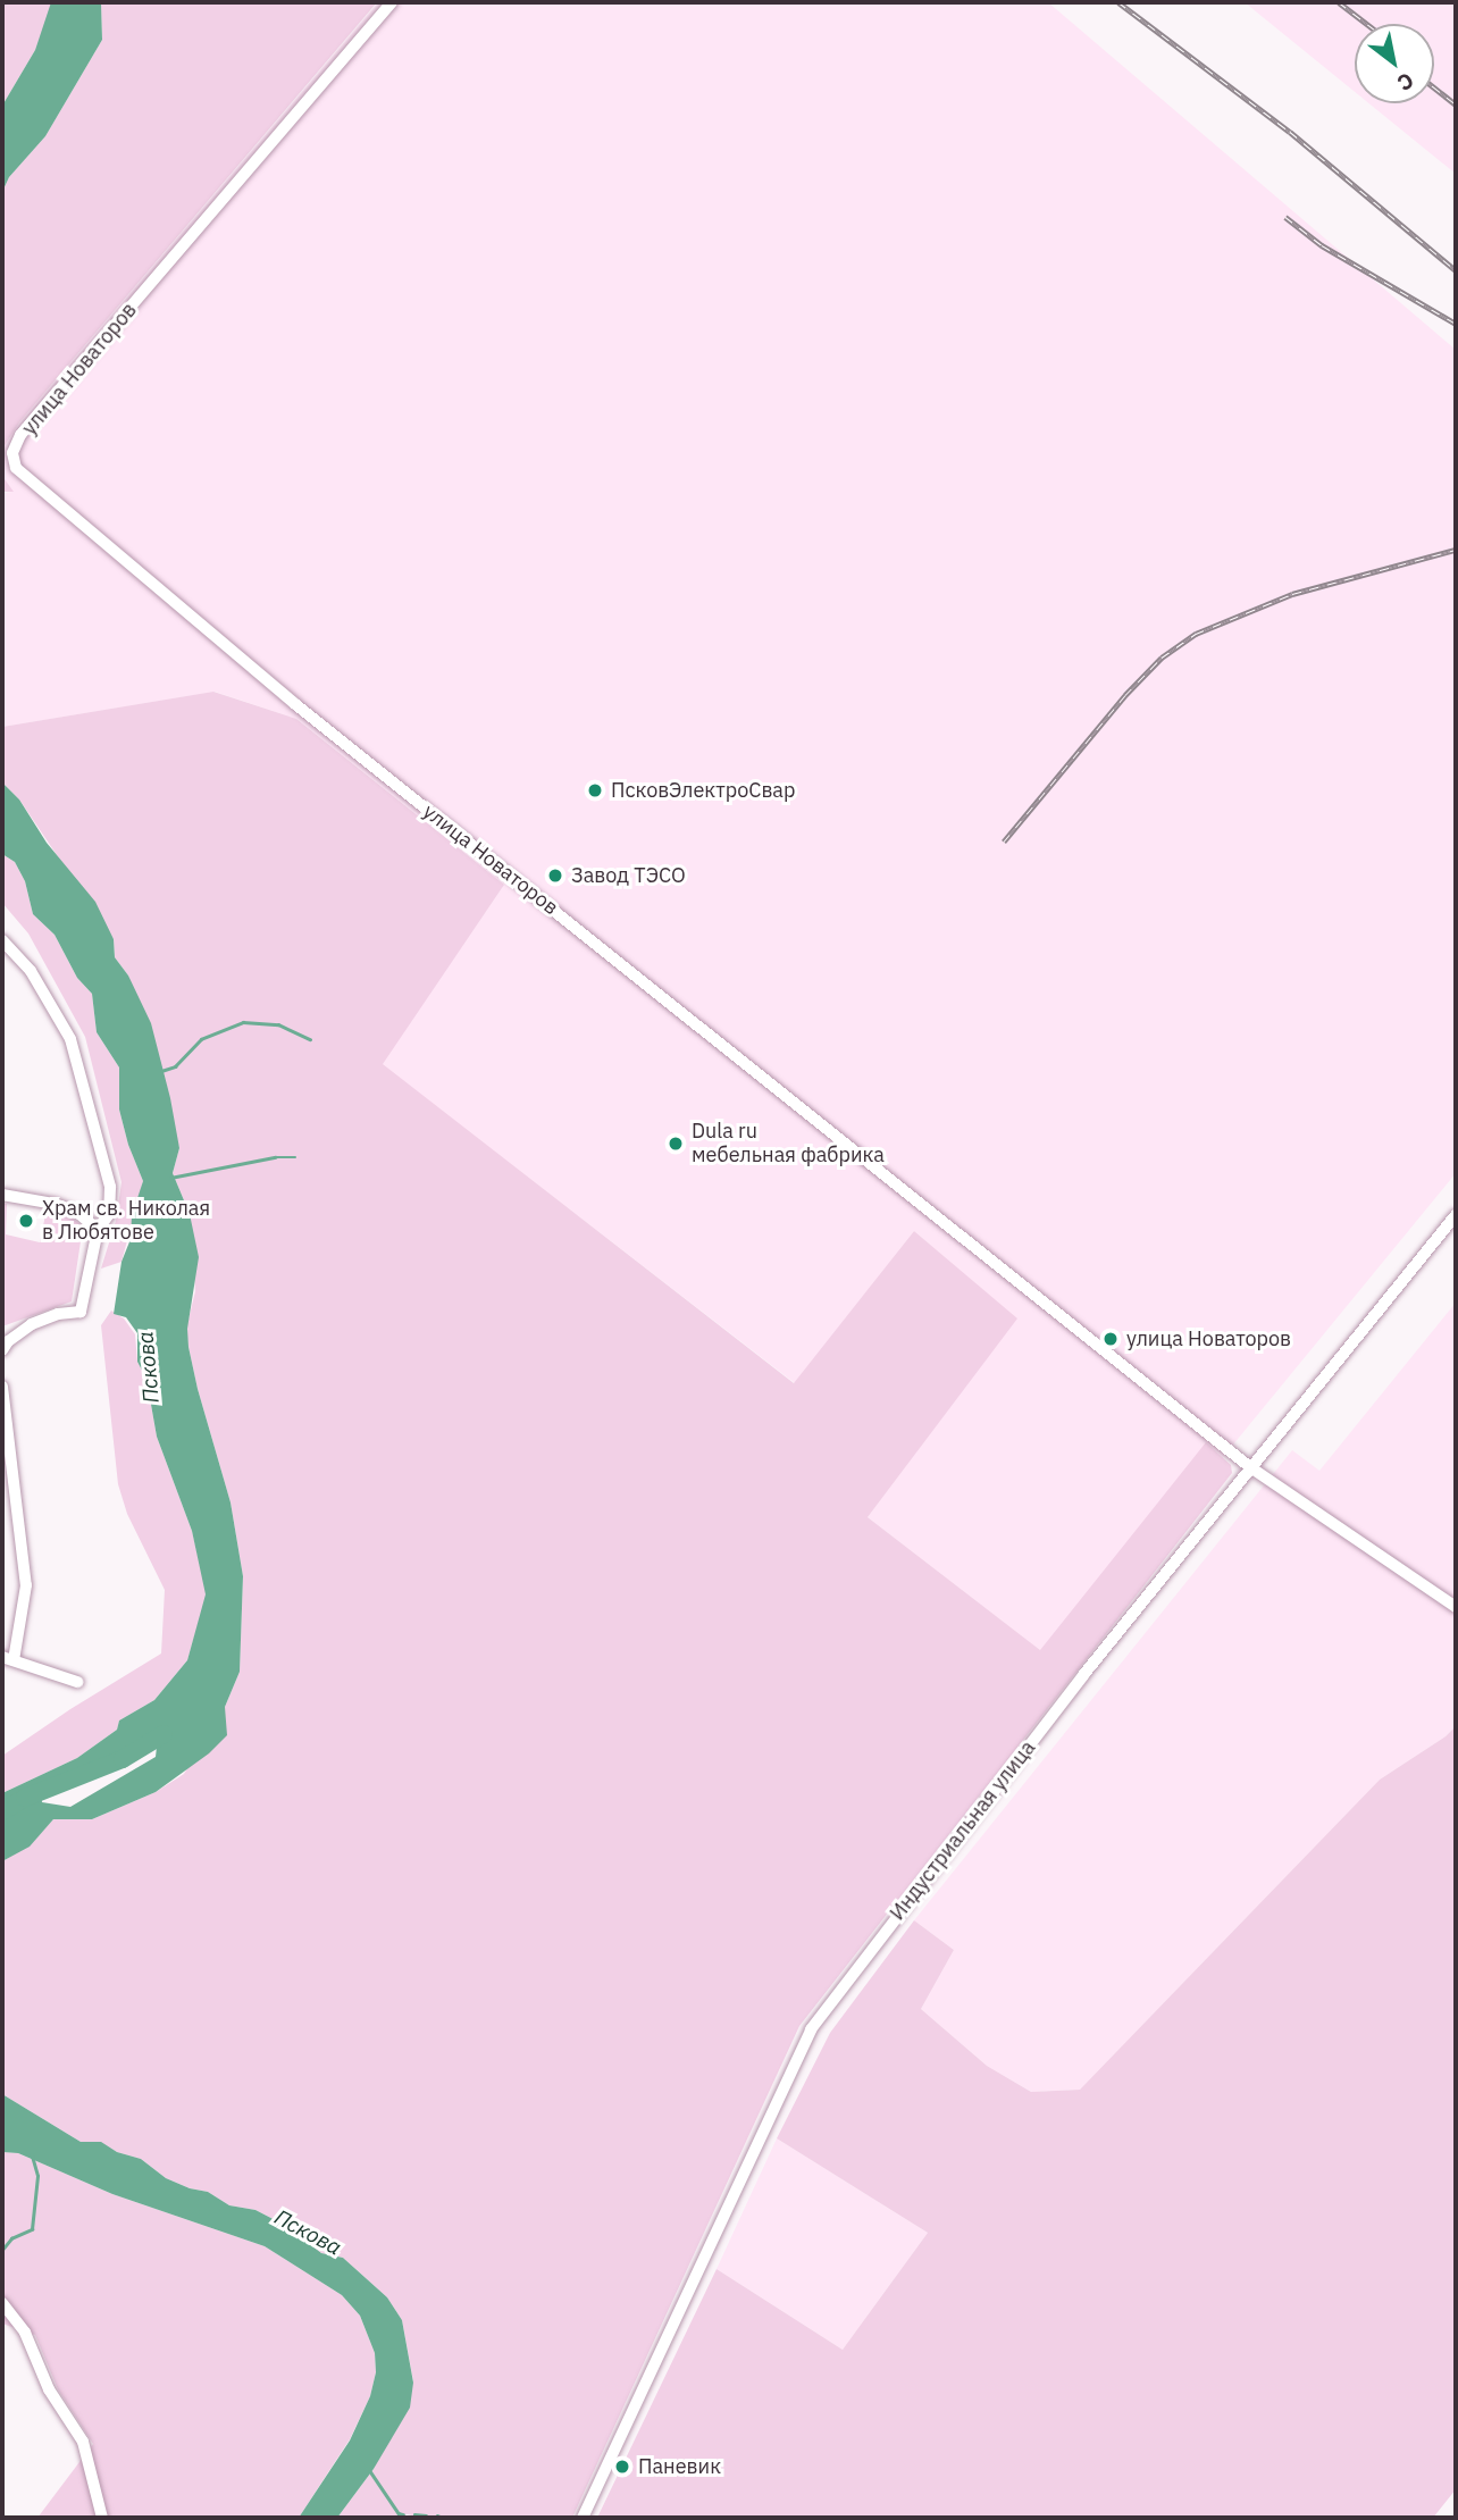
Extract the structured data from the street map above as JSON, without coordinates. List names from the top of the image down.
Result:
{
  "streets": {
    "street": ["улица Новаторов", "Индустриальная улица"]
  },
  "crossings": [
    ["улица Новаторов", "Индустриальная улица"]
  ],
  "water": ["Пскова"],
  "places": [
    "ПсковЭлектроСвар",
    "Завод ТЭСО",
    "Dula ru мебельная фабрика",
    "Храм св. Николая в Любятове",
    "улица Новаторов",
    "Паневик"
  ],
  "north": "bottom right"
}
